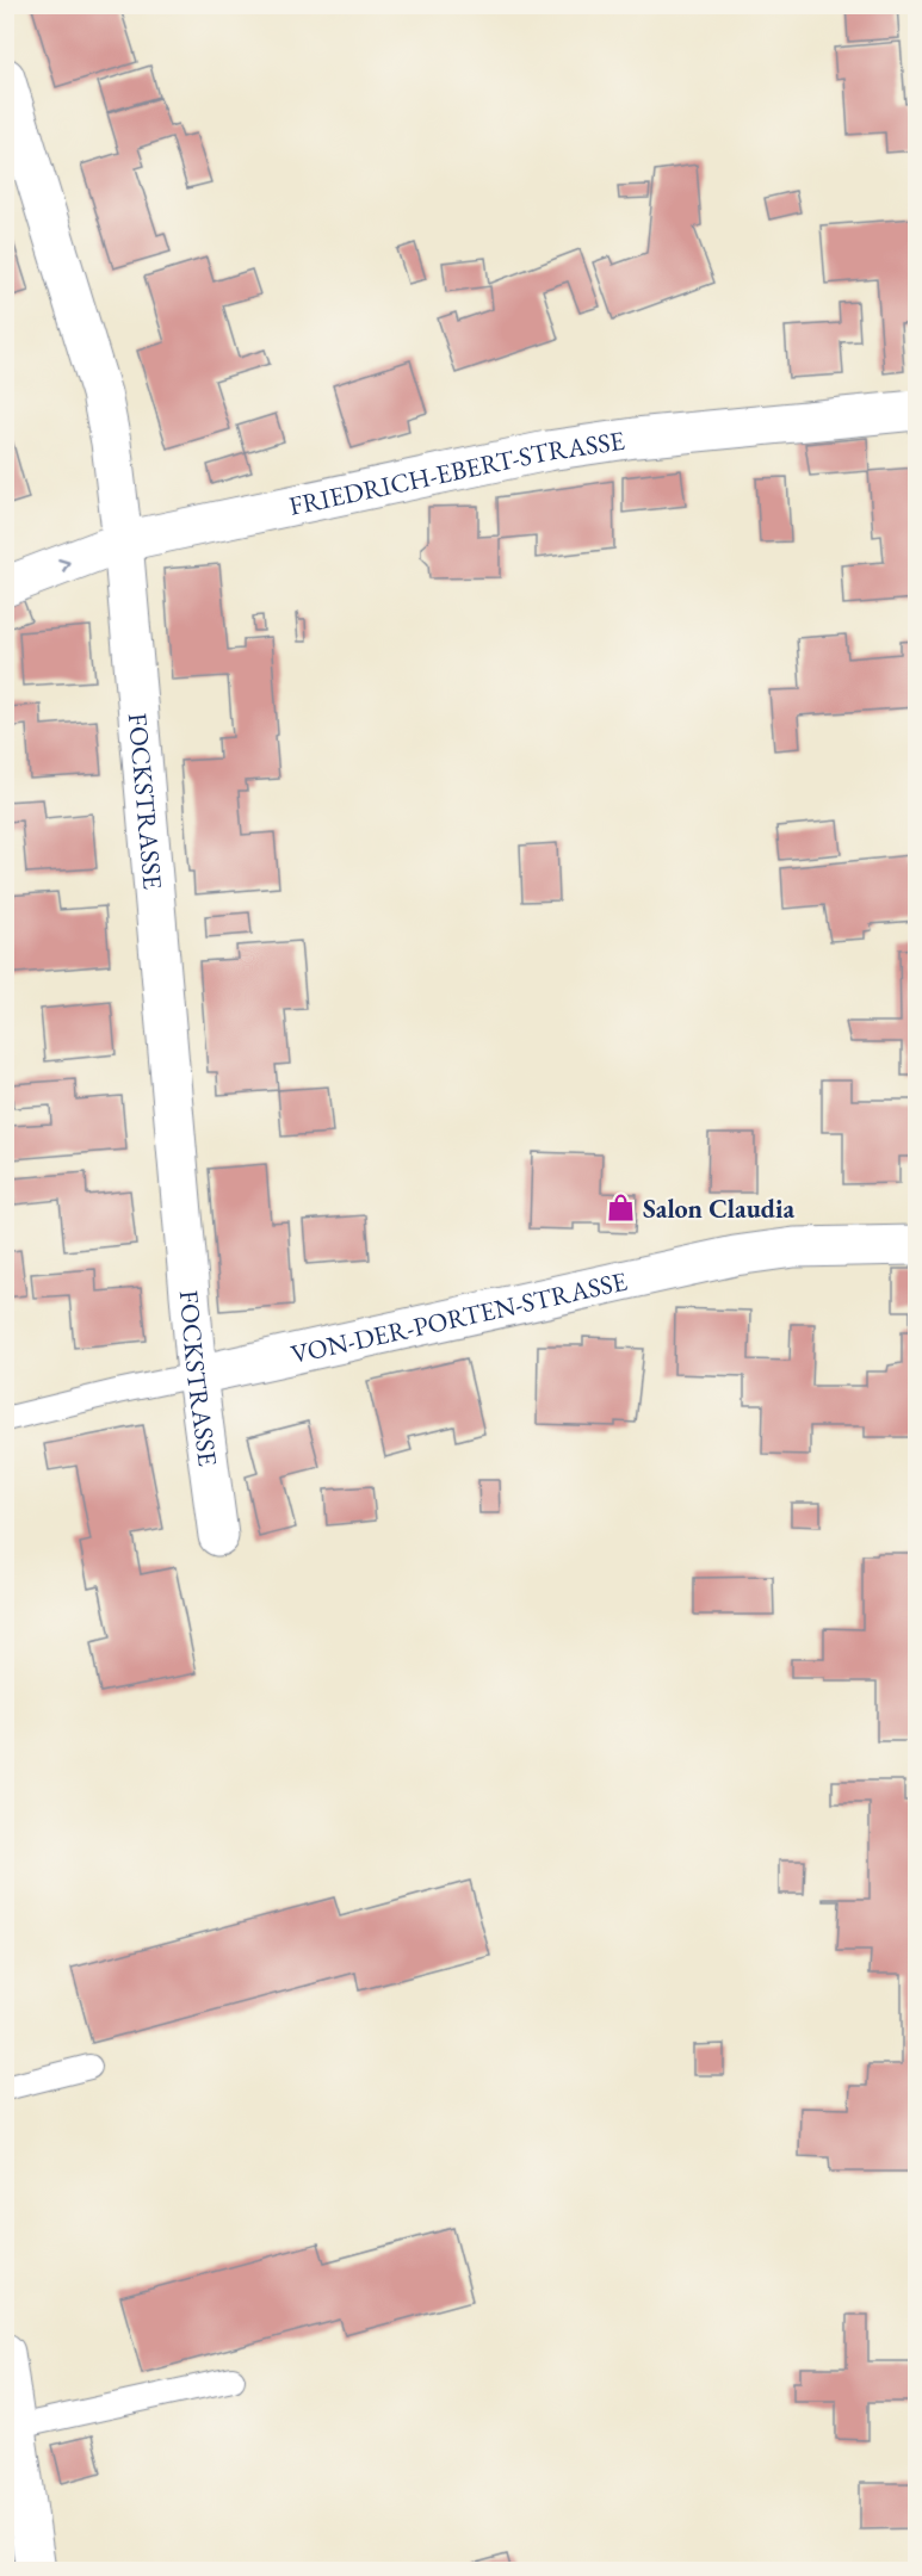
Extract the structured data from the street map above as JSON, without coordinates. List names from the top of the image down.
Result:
{
  "streets": {
    "street": ["FRIEDRICH-EBERT-STRASSE", "FOCKSTRASSE", "VON-DER-PORTEN-STRASSE"]
  },
  "crossings": [
    ["FRIEDRICH-EBERT-STRASSE", "FOCKSTRASSE"],
    ["FOCKSTRASSE", "VON-DER-PORTEN-STRASSE"]
  ],
  "places": {
    "shop": ["Salon Claudia"]
  }
}
